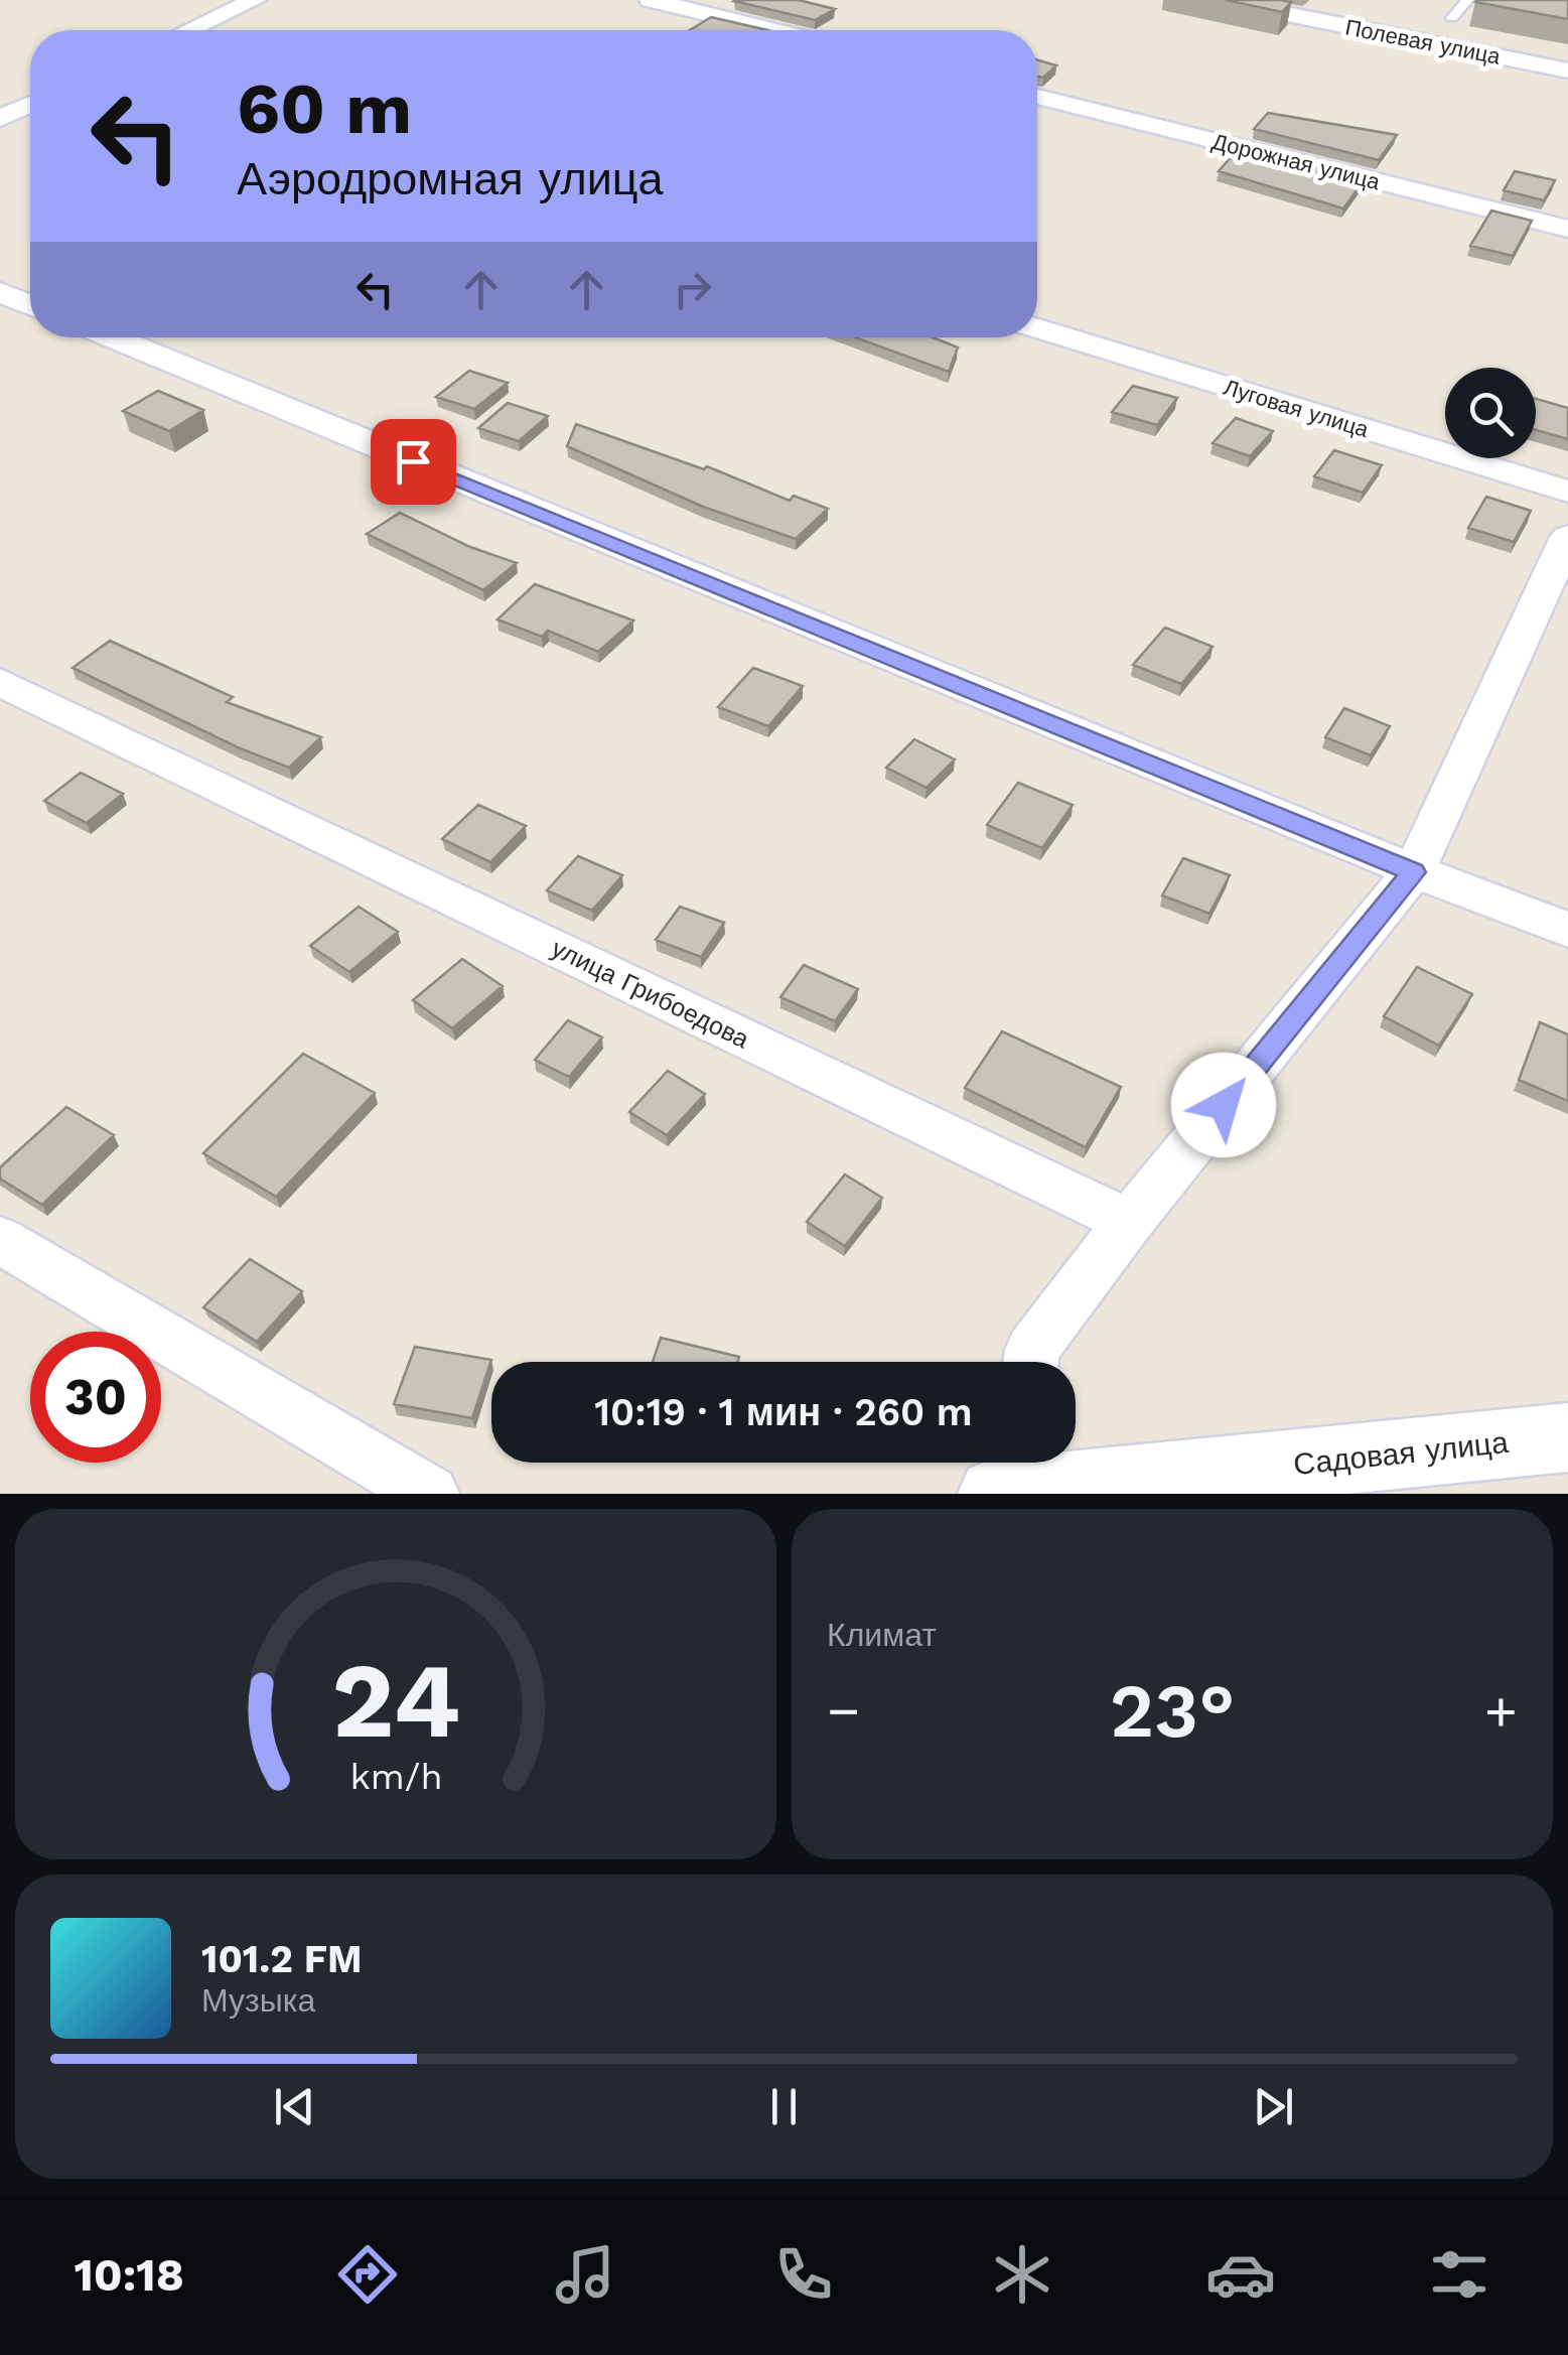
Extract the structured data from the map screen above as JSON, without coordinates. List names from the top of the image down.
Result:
{
  "streets": {
    "street": [
      "Полевая улица",
      "Дорожная улица",
      "Луговая улица",
      "улица Грибоедова",
      "Садовая улица"
    ]
  },
  "page": {
    "turn": ["60 m", "Аэродромная улица"],
    "limit": "30",
    "trip": "10:19 · 1 мин · 260 m",
    "tile": "Климат",
    "heat": ["−", "23°", "+"],
    "song": ["101.2 FM", "Музыка"],
    "tabs": "10:18",
    "gauge": ["24", "km/h"]
  }
}
